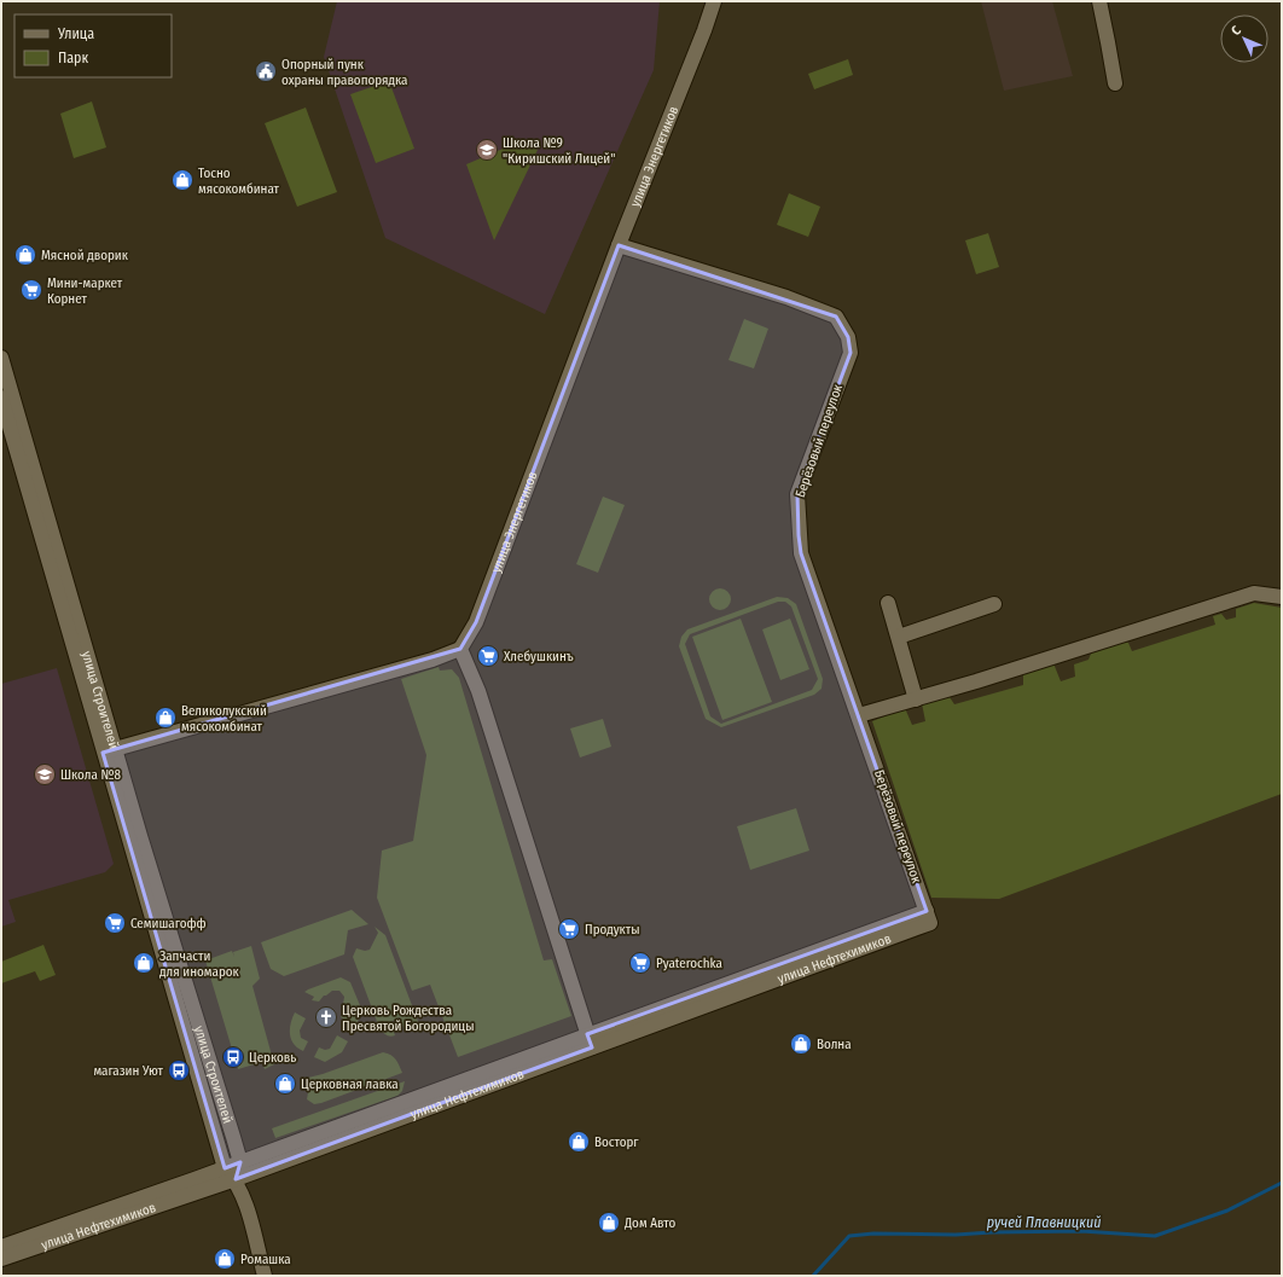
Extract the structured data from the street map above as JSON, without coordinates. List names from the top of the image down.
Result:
{
  "streets": {
    "street": [
      "улица Энергетиков",
      "Берёзовый переулок",
      "улица Строителей",
      "улица Нефтехимиков"
    ]
  },
  "crossings": [
    ["улица Энергетиков", "Берёзовый переулок"],
    ["Берёзовый переулок", "улица Нефтехимиков"],
    ["улица Строителей", "улица Нефтехимиков"]
  ],
  "water": ["ручей Плавницкий"],
  "places": {
    "public building": ["Опорный пунк охраны правопорядка"],
    "school or university": ["Школа №9 \"Киришский Лицей\"", "Школа №8"],
    "shop": [
      "Тосно мясокомбинат",
      "Мясной дворик",
      "Великолукский мясокомбинат",
      "Запчасти для иномарок",
      "Волна",
      "Церковная лавка",
      "Восторг",
      "Дом Авто",
      "Ромашка"
    ],
    "supermarket": [
      "Мини-маркет Корнет",
      "Хлебушкинъ",
      "Семишагофф",
      "Продукты",
      "Pyaterochka"
    ],
    "church": ["Церковь Рождества Пресвятой Богородицы"],
    "bus stop": ["Церковь", "магазин Уют"]
  },
  "legend": ["Улица", "Парк"],
  "north": "top left"
}
